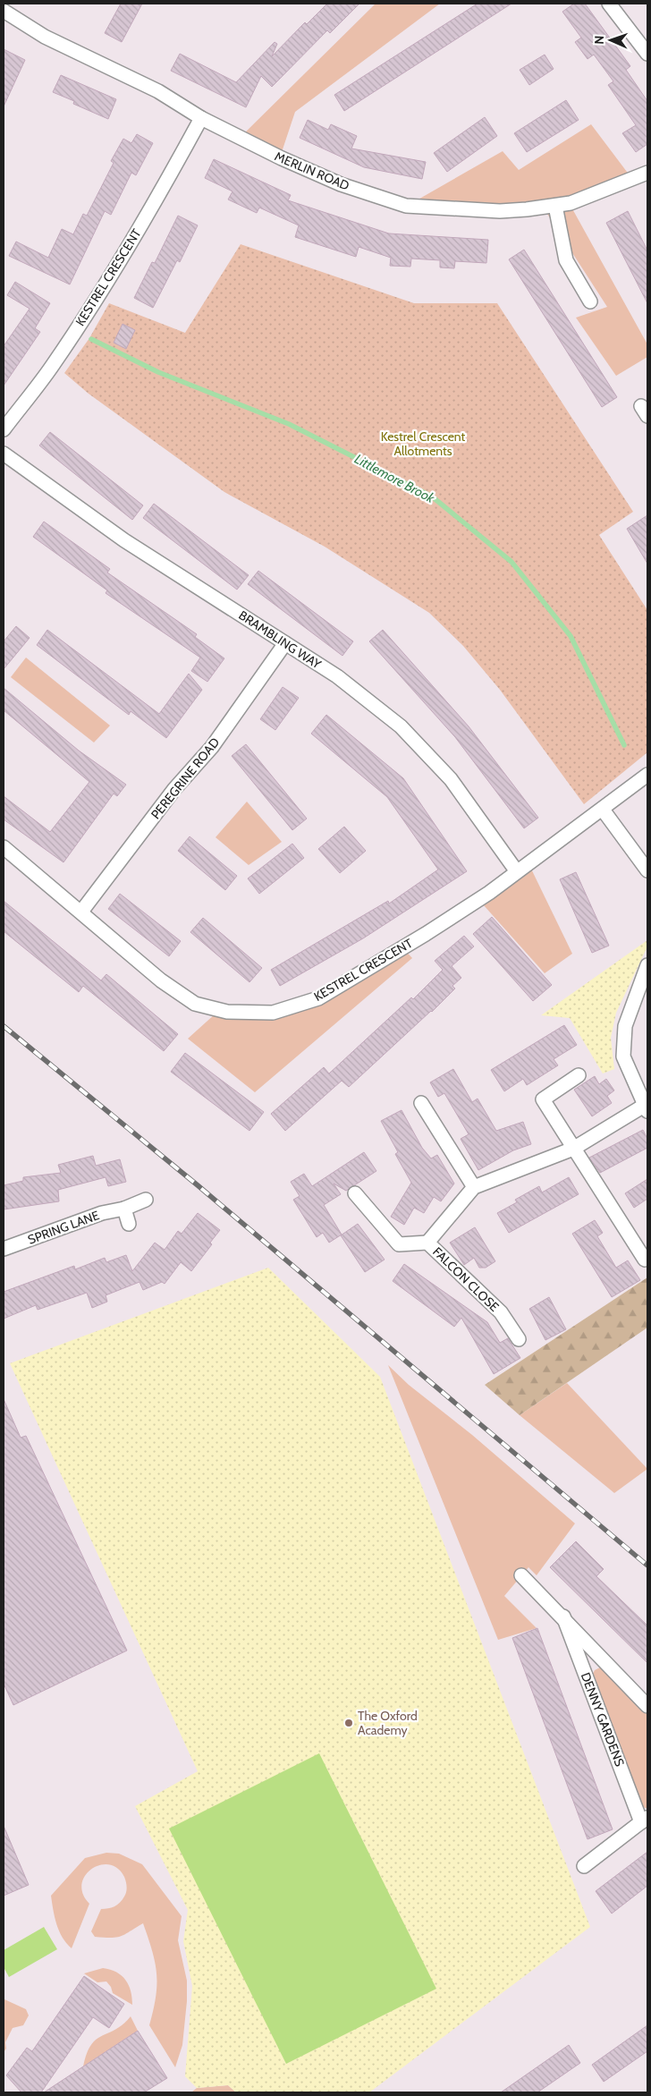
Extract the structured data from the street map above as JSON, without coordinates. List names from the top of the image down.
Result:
{
  "streets": {
    "street": [
      "MERLIN ROAD",
      "KESTREL CRESCENT",
      "BRAMBLING WAY",
      "PEREGRINE ROAD",
      "SPRING LANE",
      "FALCON CLOSE",
      "DENNY GARDENS"
    ]
  },
  "crossings": [
    ["MERLIN ROAD", "KESTREL CRESCENT"],
    ["KESTREL CRESCENT", "BRAMBLING WAY"],
    ["KESTREL CRESCENT", "PEREGRINE ROAD"],
    ["BRAMBLING WAY", "PEREGRINE ROAD"]
  ],
  "water": ["Littlemore Brook"],
  "parks": ["Kestrel Crescent Allotments"],
  "places": ["The Oxford Academy"],
  "north": "left"
}
